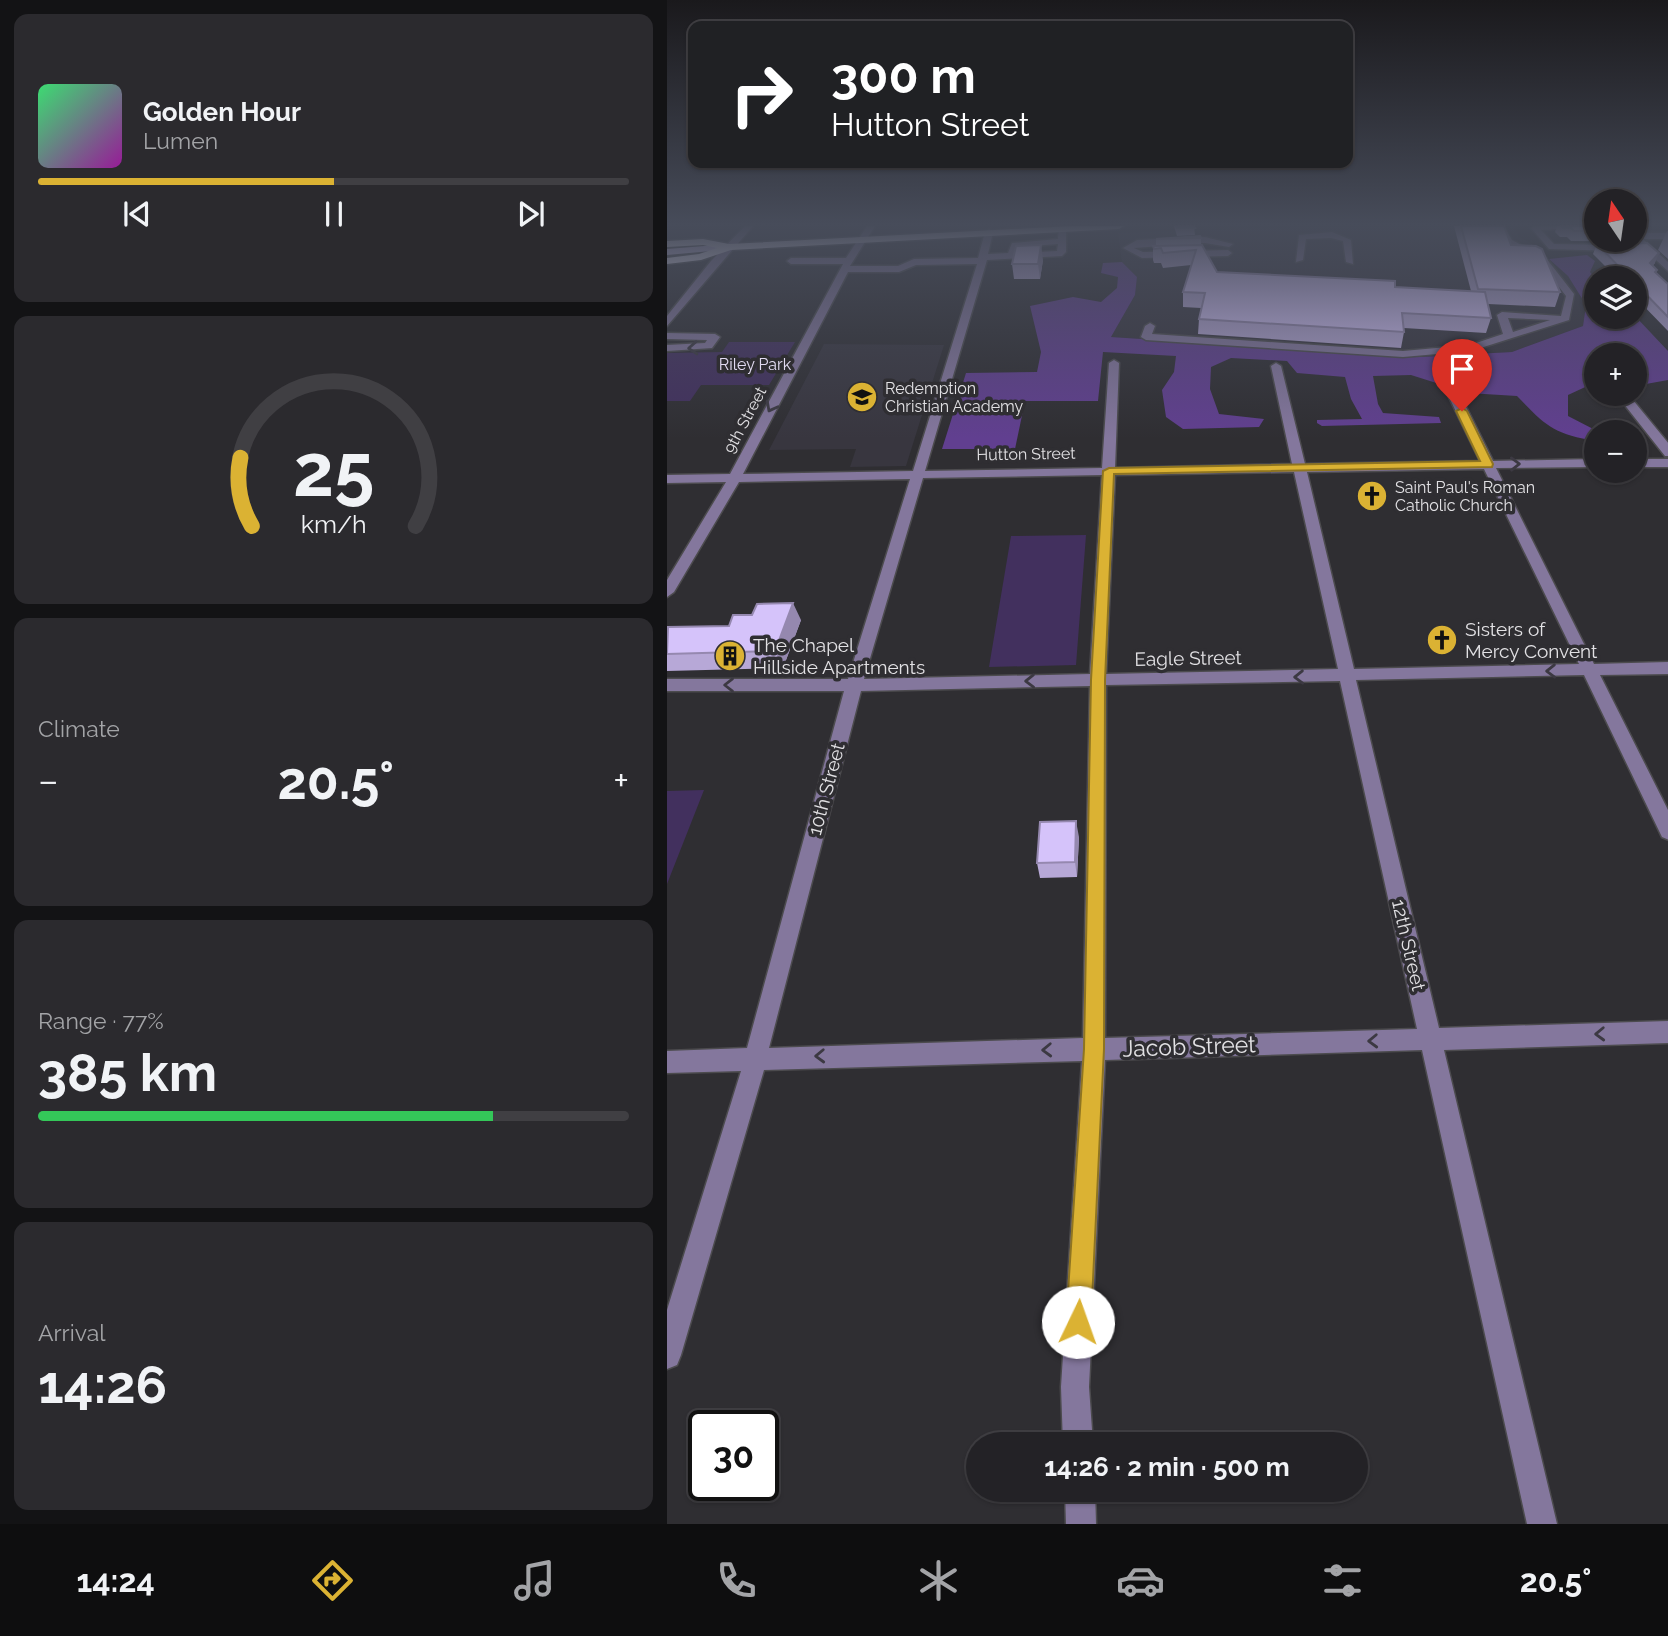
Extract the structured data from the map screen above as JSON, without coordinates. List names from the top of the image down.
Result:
{
  "streets": {
    "street": [
      "9th Street",
      "Hutton Street",
      "Eagle Street",
      "10th Street",
      "12th Street",
      "Jacob Street"
    ]
  },
  "crossings": [
    ["9th Street", "Hutton Street"],
    ["Hutton Street", "10th Street"],
    ["Hutton Street", "12th Street"],
    ["Eagle Street", "10th Street"],
    ["Eagle Street", "12th Street"],
    ["10th Street", "Jacob Street"],
    ["12th Street", "Jacob Street"]
  ],
  "one_way": ["9th Street", "Eagle Street", "Jacob Street"],
  "parks": ["Riley Park"],
  "places": {
    "school or university": ["Redemption Christian Academy"],
    "church": ["Saint Paul's Roman Catholic Church", "Sisters of Mercy Convent"],
    "building": ["The Chapel Hillside Apartments"]
  },
  "north": "top",
  "page": {
    "turn": ["300 m", "Hutton Street"],
    "song": ["Golden Hour", "Lumen"],
    "map_buttons": ["+", "−"],
    "tile": [
      "Climate",
      ["Range · 77%", "385 km"],
      ["Arrival", "14:26"]
    ],
    "heat": ["−", "20.5°", "+"],
    "limit": "30",
    "trip": "14:26 · 2 min · 500 m",
    "tabs": ["14:24", "20.5°"],
    "gauge": ["25", "km/h"]
  }
}
